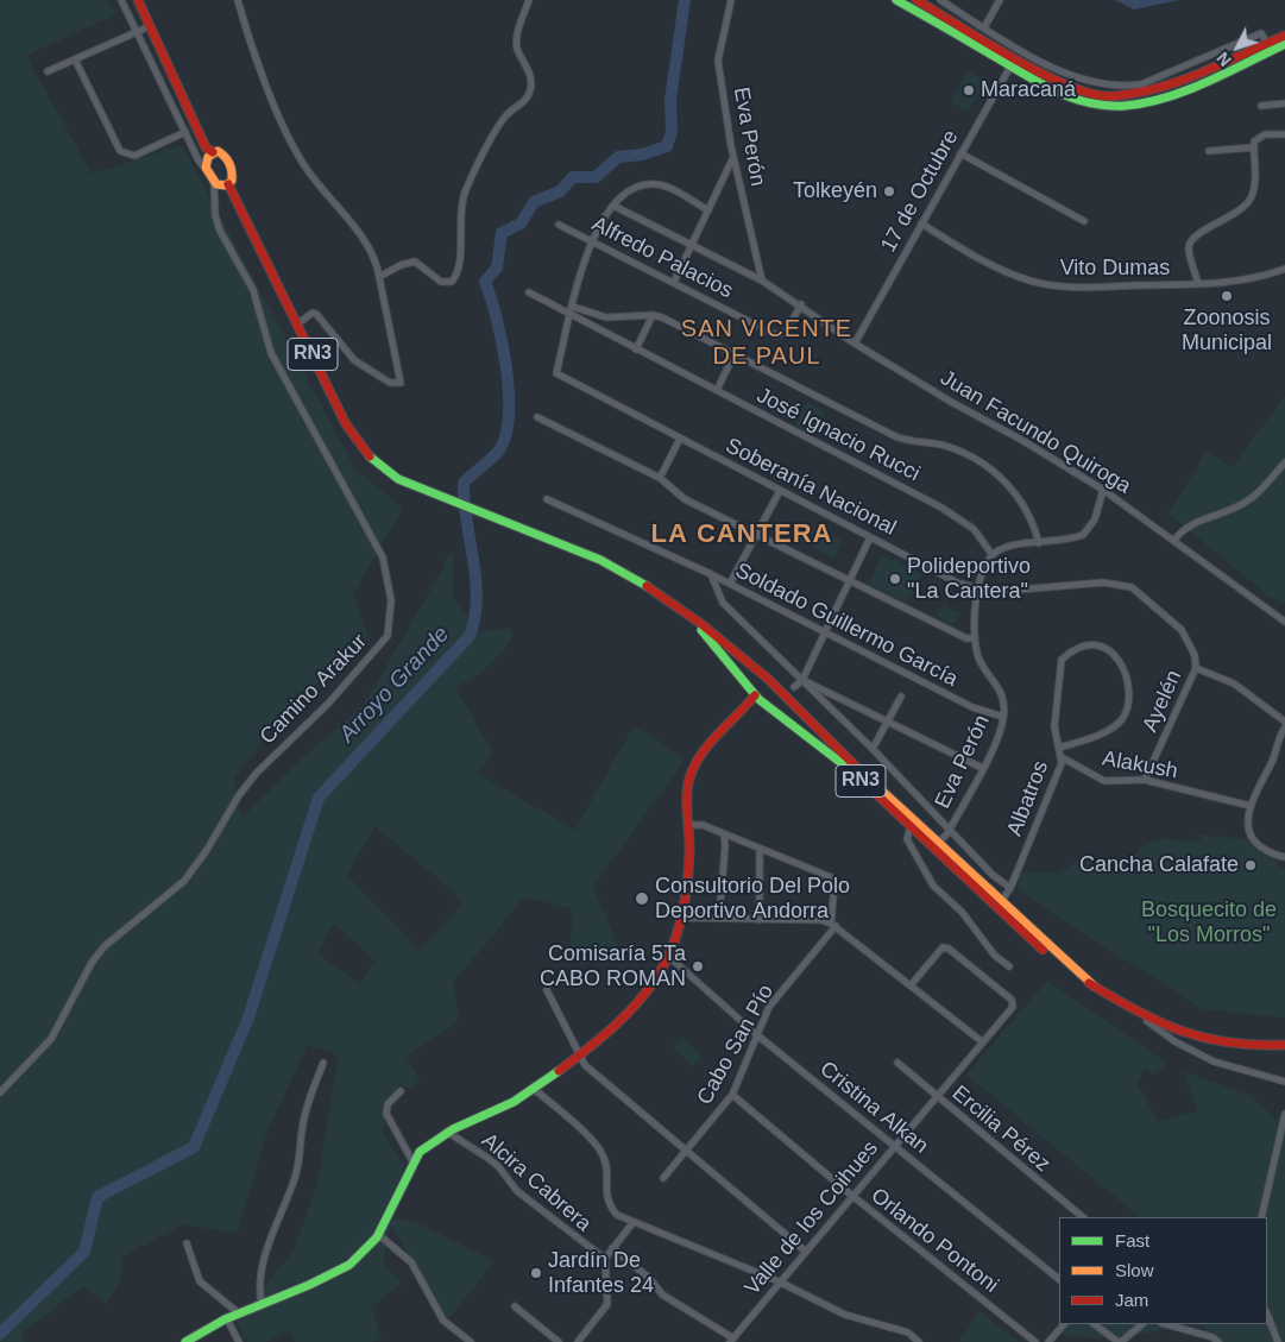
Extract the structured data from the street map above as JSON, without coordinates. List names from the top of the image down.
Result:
{
  "streets": {
    "main road": ["RN3"],
    "street": [
      "Eva Perón",
      "17 de Octubre",
      "Alfredo Palacios",
      "Vito Dumas",
      "Juan Facundo Quiroga",
      "José Ignacio Rucci",
      "Soberanía Nacional",
      "Soldado Guillermo García",
      "Camino Arakur",
      "Ayelén",
      "Alakush",
      "Albatros",
      "Cabo San Pío",
      "Cristina Alkan",
      "Ercilia Pérez",
      "Alcira Cabrera",
      "Valle de los Coihues",
      "Orlando Pontoni"
    ]
  },
  "crossings": [
    ["Eva Perón", "RN3"],
    ["Eva Perón", "Juan Facundo Quiroga"],
    ["Eva Perón", "José Ignacio Rucci"],
    ["Eva Perón", "Soberanía Nacional"],
    ["Eva Perón", "Soldado Guillermo García"],
    ["17 de Octubre", "Vito Dumas"],
    ["17 de Octubre", "Juan Facundo Quiroga"],
    ["Alfredo Palacios", "Juan Facundo Quiroga"],
    ["RN3", "Camino Arakur"],
    ["RN3", "Albatros"],
    ["José Ignacio Rucci", "Soberanía Nacional"],
    ["Soberanía Nacional", "Ayelén"],
    ["Ayelén", "Alakush"],
    ["Alakush", "Albatros"],
    ["Cabo San Pío", "Cristina Alkan"],
    ["Cabo San Pío", "Orlando Pontoni"],
    ["Cristina Alkan", "Valle de los Coihues"],
    ["Ercilia Pérez", "Valle de los Coihues"],
    ["Valle de los Coihues", "Orlando Pontoni"]
  ],
  "districts": ["SAN VICENTE DE PAUL", "LA CANTERA"],
  "water": ["Arroyo Grande"],
  "parks": ["Bosquecito de \"Los Morros\""],
  "places": [
    "Maracaná",
    "Tolkeyén",
    "Zoonosis Municipal",
    "Polideportivo \"La Cantera\"",
    "Cancha Calafate",
    "Consultorio Del Polo Deportivo Andorra",
    "Comisaría 5Ta CABO ROMAN",
    "Jardín De Infantes 24"
  ],
  "legend": ["Fast", "Slow", "Jam"],
  "north": "bottom left"
}
